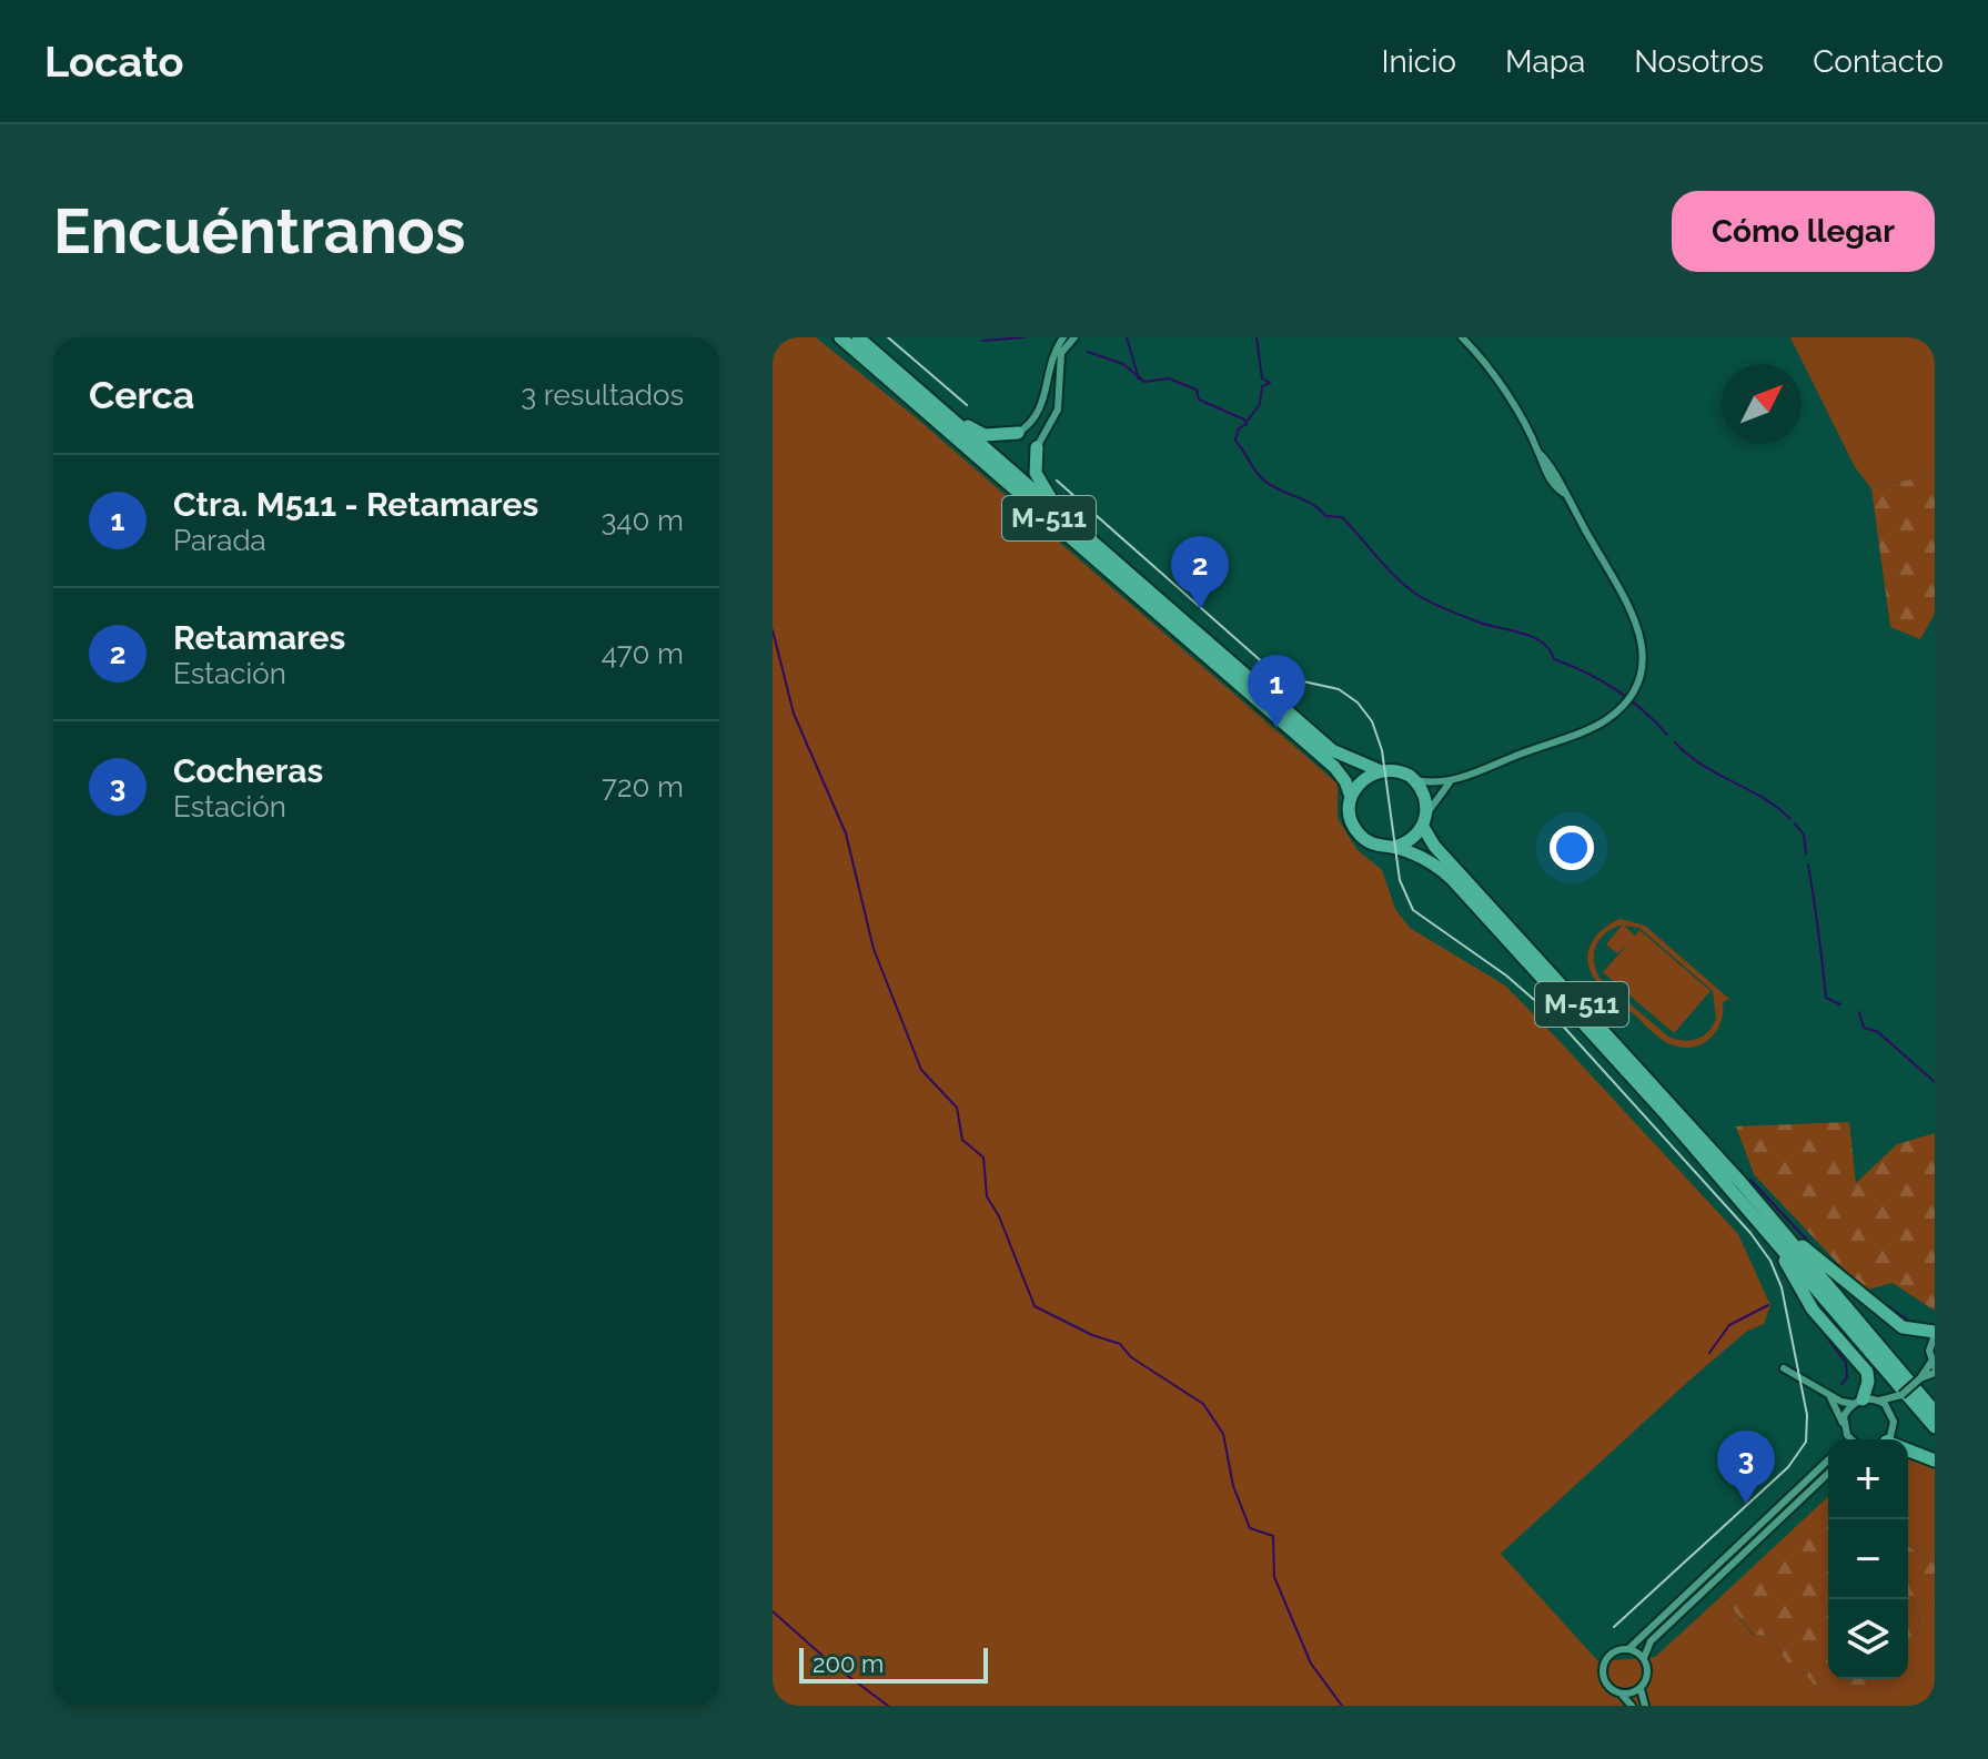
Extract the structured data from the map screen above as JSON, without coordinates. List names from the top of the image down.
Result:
{
  "streets": {
    "highway": ["M-511"]
  },
  "scale_bar": "200 m",
  "north": "top right",
  "page": {
    "header": "Locato",
    "nav": [
      "Inicio",
      "Mapa",
      "Nosotros",
      "Contacto"
    ],
    "buttons": "Cómo llegar",
    "title": "Encuéntranos",
    "heading": ["Cerca", "3 resultados"],
    "list": [
      {
        "mark": "1",
        "name": "Ctra. M511 - Retamares",
        "note": "Parada",
        "value": "340 m"
      },
      {
        "mark": "2",
        "name": "Retamares",
        "note": "Estación",
        "value": "470 m"
      },
      {
        "mark": "3",
        "name": "Cocheras",
        "note": "Estación",
        "value": "720 m"
      }
    ],
    "pins": ["2", "1", "3"],
    "map_buttons": ["+", "−"],
    "scale": "200 m"
  }
}
